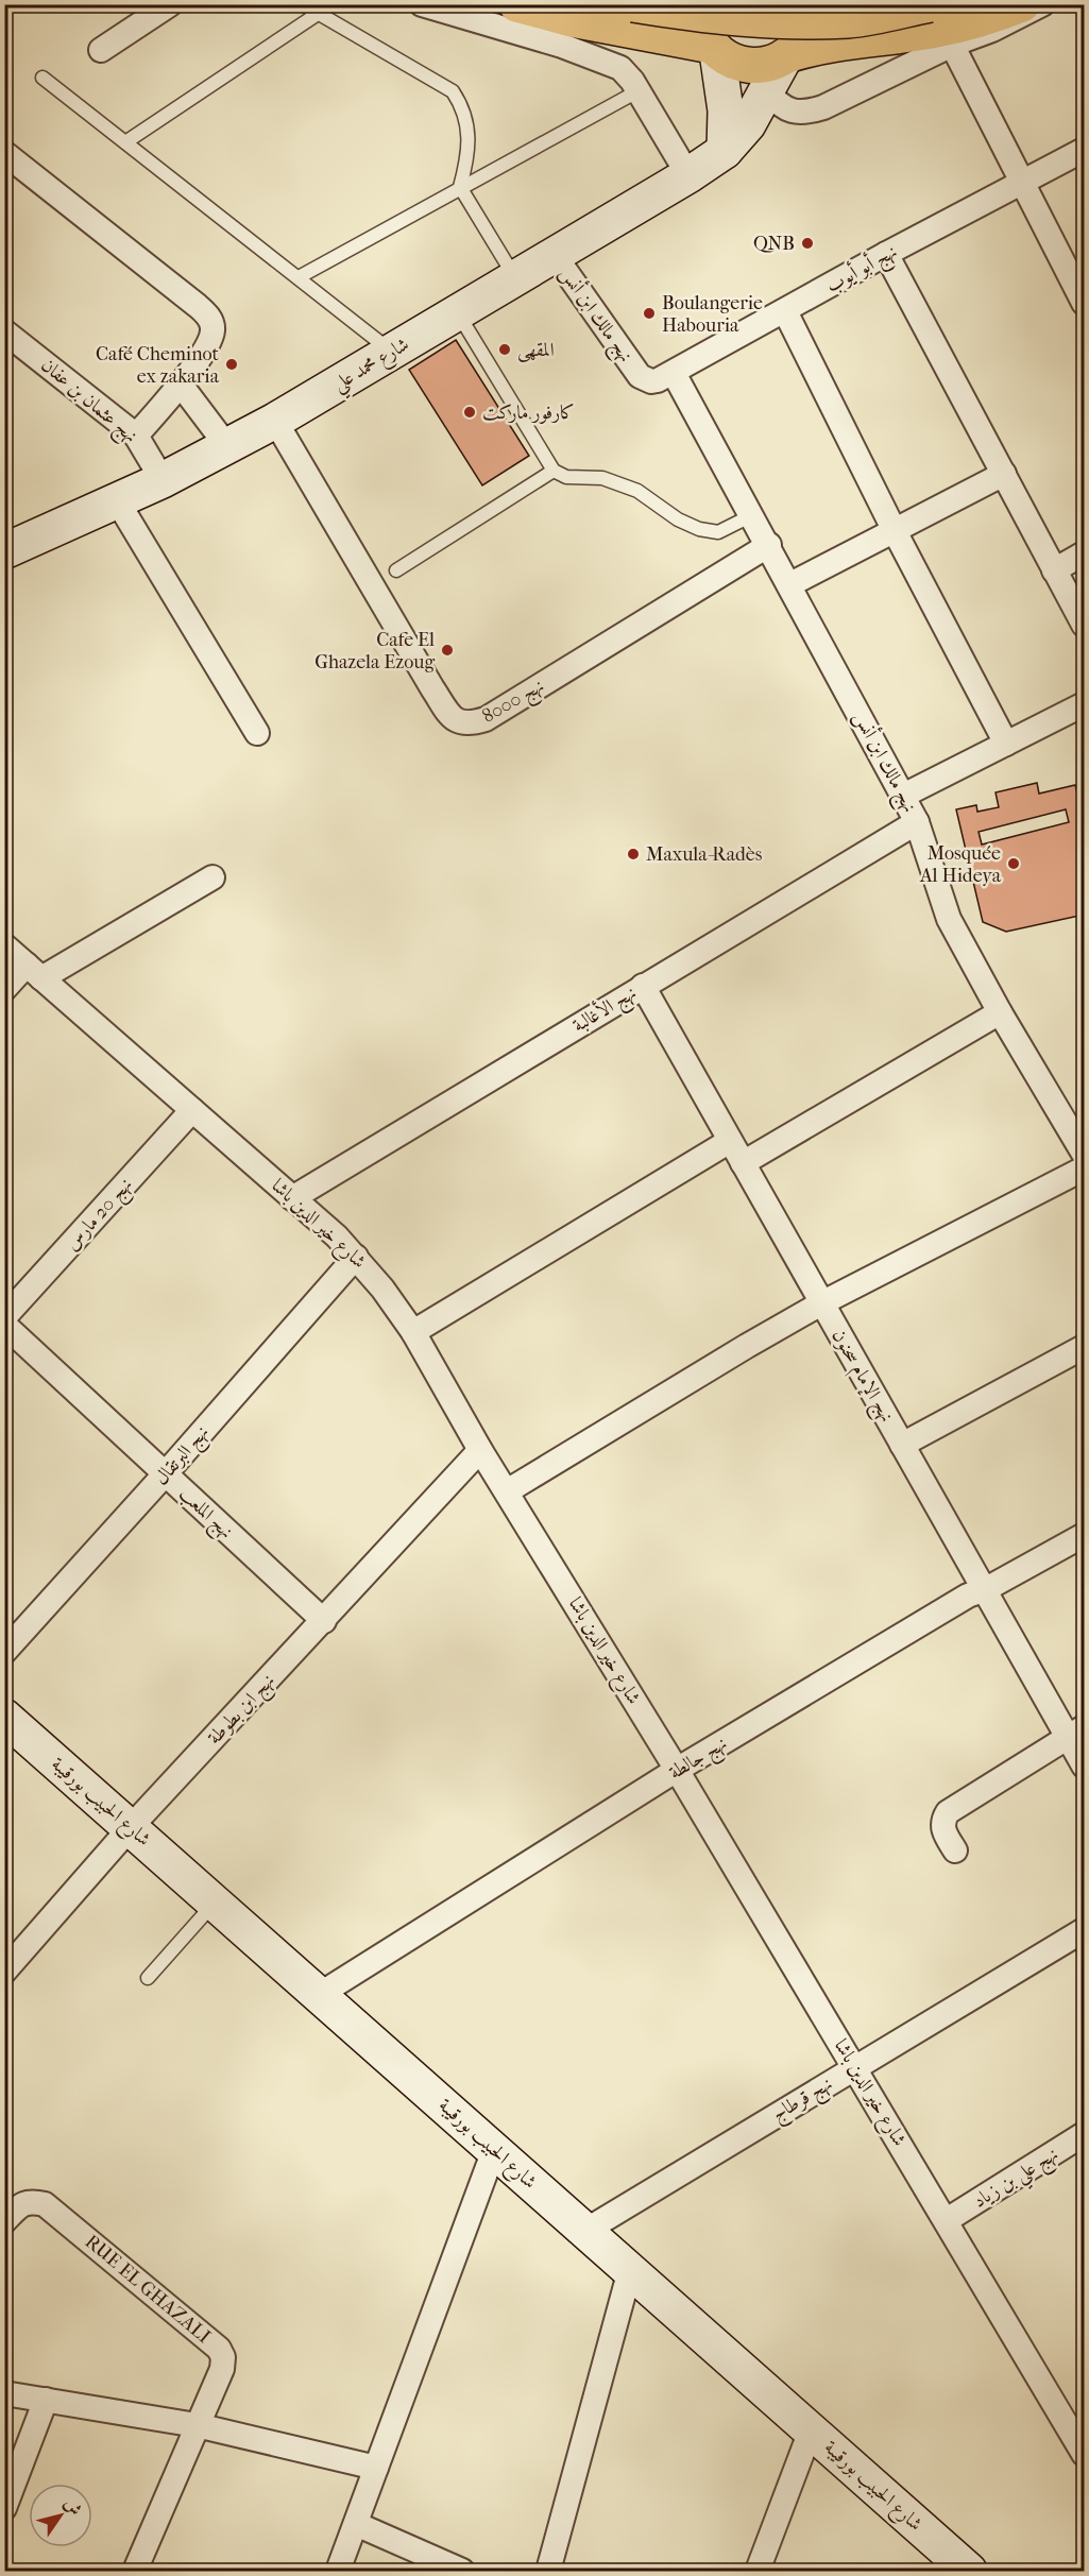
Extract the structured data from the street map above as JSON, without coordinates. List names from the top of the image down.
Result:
{
  "streets": {
    "street": [
      "نهج أبو أيوب",
      "نهج مالك ابن أنس",
      "شارع محمد علي",
      "نهج عثمان بن عفان",
      "نهج 8000",
      "نهج الأغالبة",
      "نهج 20 مارس",
      "شارع خير الدين باشا",
      "نهج الإمام سحنون",
      "نهج البرتقال",
      "نهج الملعب",
      "نهج ابن بطوطة",
      "نهج جالطة",
      "شارع الحبيب بورقيبة",
      "نهج قرطاج",
      "نهج علي بن زياد",
      "RUE EL GHAZALI"
    ]
  },
  "crossings": [
    ["نهج أبو أيوب", "نهج مالك ابن أنس"],
    ["نهج مالك ابن أنس", "شارع محمد علي"],
    ["نهج مالك ابن أنس", "نهج 8000"],
    ["نهج مالك ابن أنس", "نهج الأغالبة"],
    ["شارع محمد علي", "نهج عثمان بن عفان"],
    ["شارع محمد علي", "نهج 8000"],
    ["نهج الأغالبة", "شارع خير الدين باشا"],
    ["نهج الأغالبة", "نهج الإمام سحنون"],
    ["نهج 20 مارس", "شارع خير الدين باشا"],
    ["شارع خير الدين باشا", "نهج البرتقال"],
    ["شارع خير الدين باشا", "نهج ابن بطوطة"],
    ["شارع خير الدين باشا", "نهج جالطة"],
    ["شارع خير الدين باشا", "نهج قرطاج"],
    ["شارع خير الدين باشا", "نهج علي بن زياد"],
    ["نهج الإمام سحنون", "نهج جالطة"],
    ["نهج البرتقال", "نهج الملعب"],
    ["نهج الملعب", "نهج ابن بطوطة"],
    ["نهج ابن بطوطة", "شارع الحبيب بورقيبة"],
    ["نهج جالطة", "شارع الحبيب بورقيبة"],
    ["شارع الحبيب بورقيبة", "نهج قرطاج"]
  ],
  "places": [
    "QNB",
    "Boulangerie Habouria",
    "المقهى",
    "Café Cheminot ex zakaria",
    "كارفور ماركت",
    "Cafe El Ghazela Ezoug",
    "Maxula-Radès",
    "Mosquée Al Hideya"
  ],
  "north": "top right"
}
